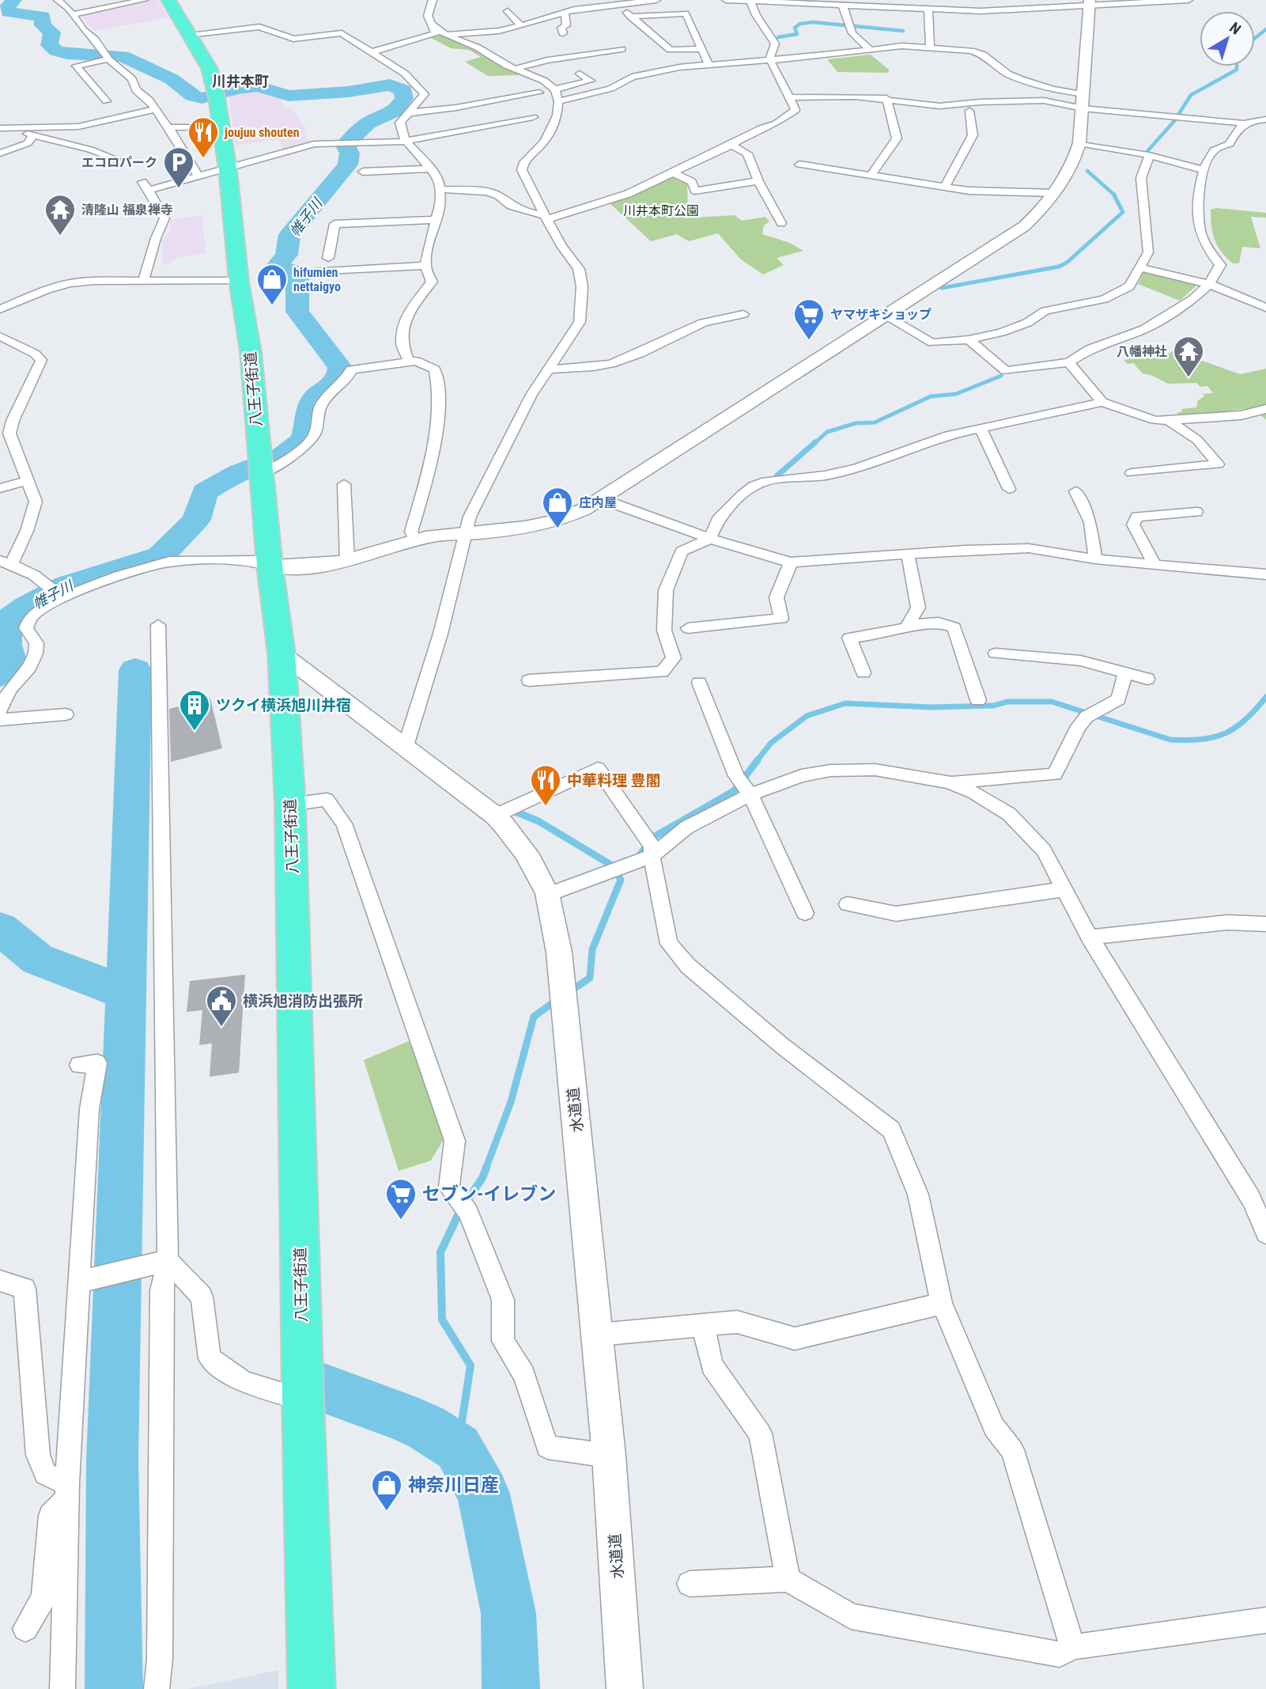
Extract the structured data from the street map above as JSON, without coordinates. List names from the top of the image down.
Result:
{
  "streets": {
    "highway": ["八王子街道"],
    "street": ["水道道"]
  },
  "crossings": [
    ["八王子街道", "水道道"]
  ],
  "districts": ["川井本町"],
  "water": ["帷子川"],
  "parks": ["川井本町公園"],
  "places": {
    "restaurant": ["joujuu shouten", "中華料理 豊閣"],
    "parking": ["エコロパーク"],
    "temple": ["清隆山 福泉禅寺", "八幡神社"],
    "shop": ["hifumien nettaigyo", "庄内屋", "神奈川日産"],
    "supermarket": ["ヤマザキショップ", "セブン-イレブン"],
    "building": ["ツクイ横浜旭川井宿"],
    "public building": ["横浜旭消防出張所"]
  },
  "north": "top right"
}
